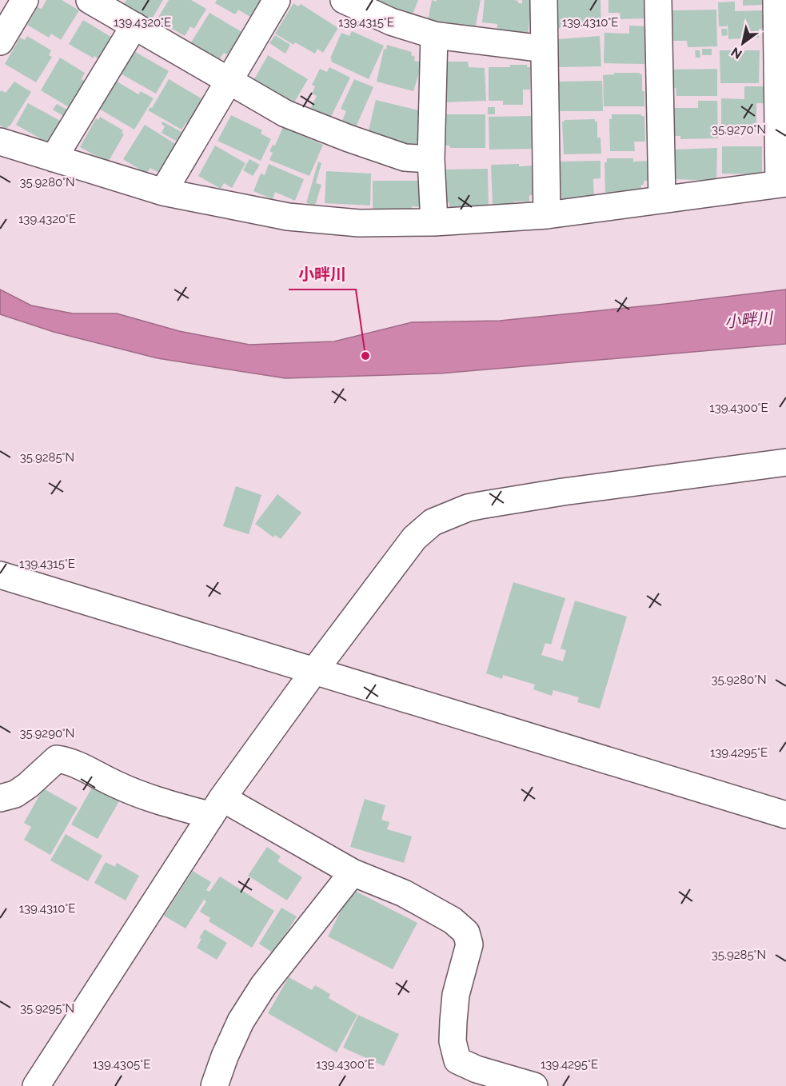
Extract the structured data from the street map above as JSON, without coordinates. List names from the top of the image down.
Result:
{
  "water": ["小畔川"],
  "places": ["小畔川"],
  "north": "bottom left",
  "coordinates": [
    "139.4320°E",
    "139.4315°E",
    "139.4310°E",
    "35.9270°N",
    "35.9280°N",
    "139.4300°E",
    "35.9285°N",
    "35.9290°N",
    "139.4295°E",
    "35.9295°N",
    "139.4305°E"
  ]
}
